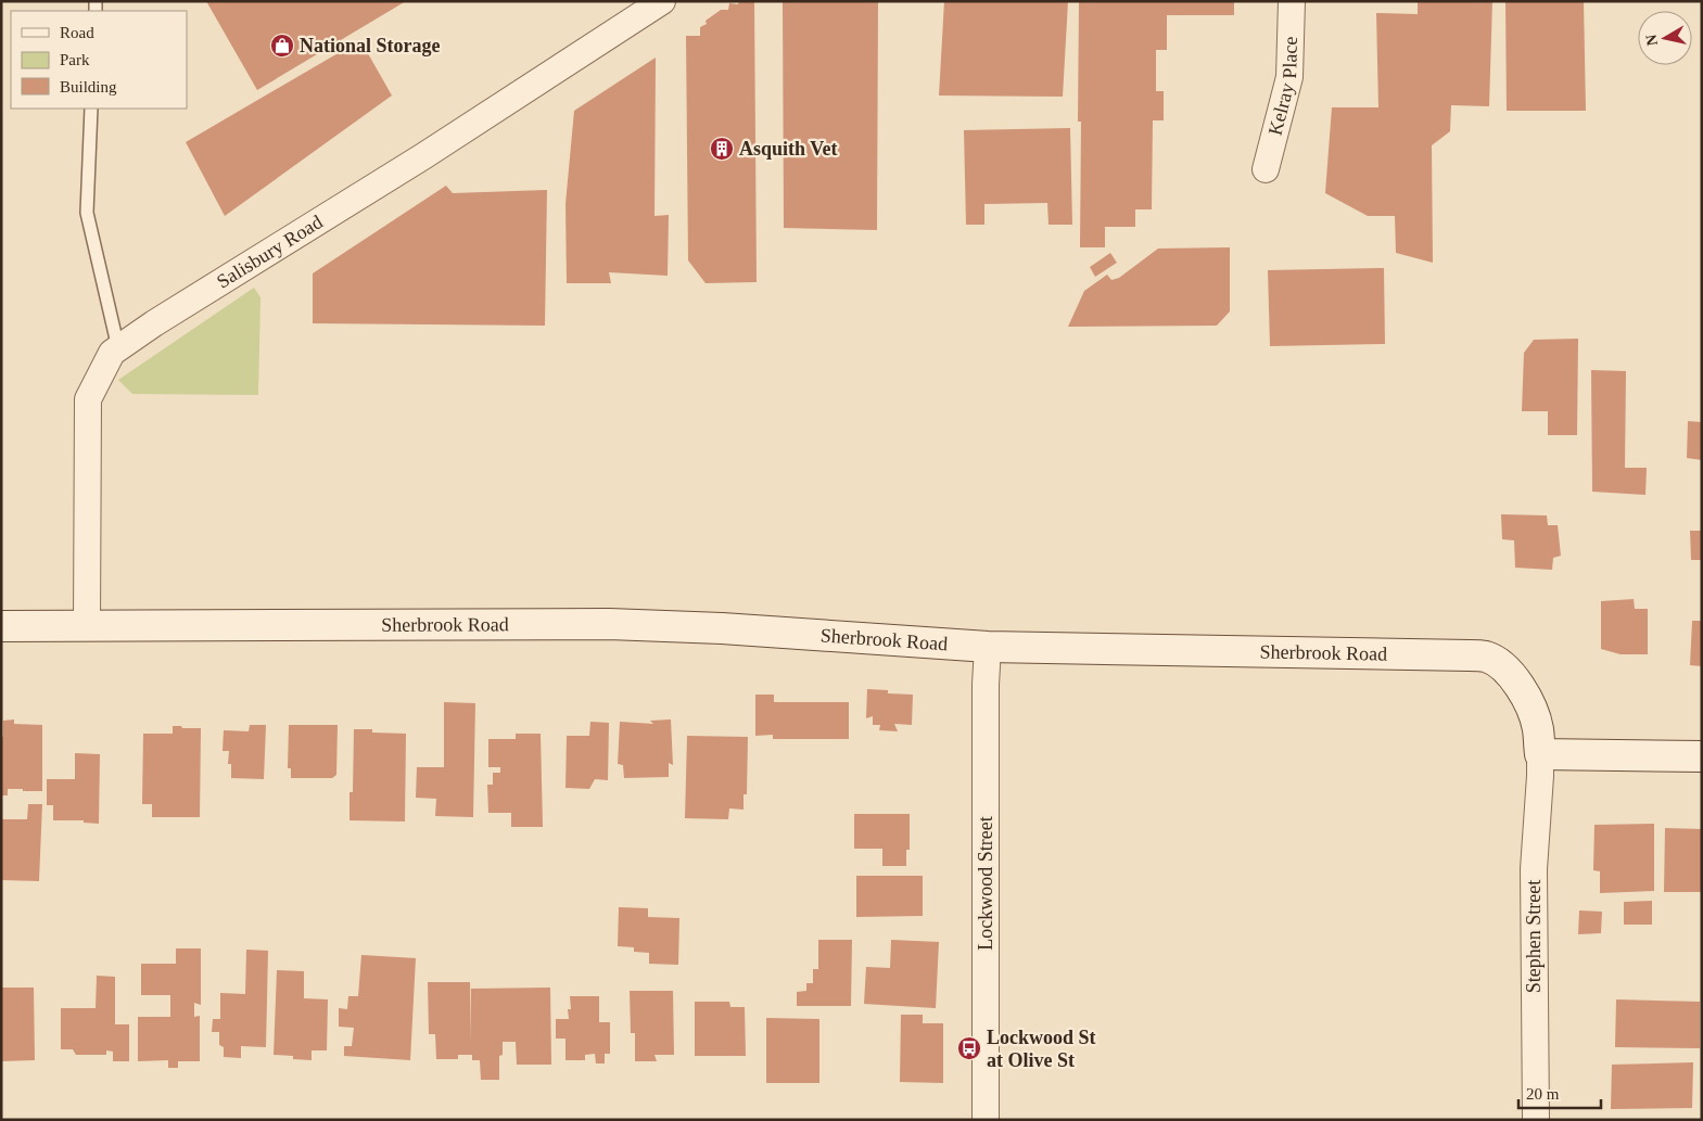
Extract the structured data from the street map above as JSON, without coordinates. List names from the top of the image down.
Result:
{
  "streets": {
    "main road": ["Sherbrook Road"],
    "street": [
      "Kelray Place",
      "Salisbury Road",
      "Lockwood Street",
      "Stephen Street"
    ]
  },
  "crossings": [
    ["Salisbury Road", "Sherbrook Road"],
    ["Sherbrook Road", "Lockwood Street"],
    ["Sherbrook Road", "Stephen Street"]
  ],
  "places": {
    "shop": ["National Storage"],
    "building": ["Asquith Vet"],
    "bus stop": ["Lockwood St at Olive St"]
  },
  "legend": ["Road", "Park", "Building"],
  "scale_bar": "20 m",
  "north": "left"
}
